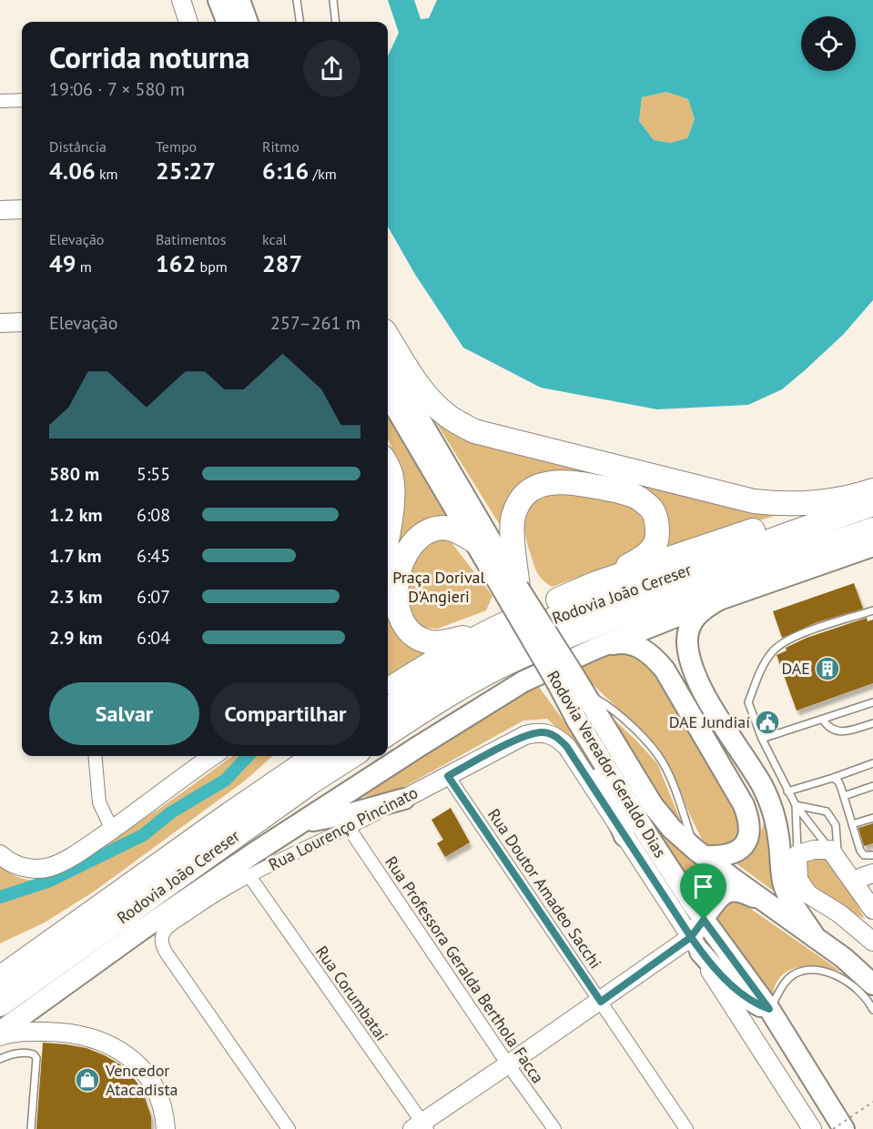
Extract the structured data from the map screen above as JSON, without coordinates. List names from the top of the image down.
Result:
{
  "streets": {
    "highway": ["Rodovia João Cereser"],
    "main road": ["Rodovia Vereador Geraldo Dias", "Rua Lourenço Pincinato"],
    "street": ["Rua Doutor Amadeo Sacchi", "Rua Professora Geralda Berthola Facca", "Rua Corumbataí"]
  },
  "crossings": [
    ["Rua Lourenço Pincinato", "Rua Doutor Amadeo Sacchi"],
    ["Rua Lourenço Pincinato", "Rua Professora Geralda Berthola Facca"],
    ["Rua Lourenço Pincinato", "Rua Corumbataí"]
  ],
  "parks": ["Praça Dorival D'Angieri"],
  "places": {
    "building": ["DAE"],
    "public building": ["DAE Jundiaí"],
    "shop": ["Vencedor Atacadista"]
  },
  "page": {
    "heading": ["Corrida noturna", "19:06 · 7 × 580 m"],
    "stats": [
      ["Distância", "4.06 km"],
      ["Tempo", "25:27"],
      ["Ritmo", "6:16 /km"],
      ["Elevação", "49 m"],
      ["Batimentos", "162 bpm"],
      ["kcal", "287"]
    ],
    "chart": ["Elevação", "257–261 m"],
    "list": [
      {
        "name": "580 m",
        "note": "5:55"
      },
      {
        "name": "1.2 km",
        "note": "6:08"
      },
      {
        "name": "1.7 km",
        "note": "6:45"
      },
      {
        "name": "2.3 km",
        "note": "6:07"
      },
      {
        "name": "2.9 km",
        "note": "6:04"
      }
    ],
    "buttons": ["Salvar", "Compartilhar"]
  }
}
